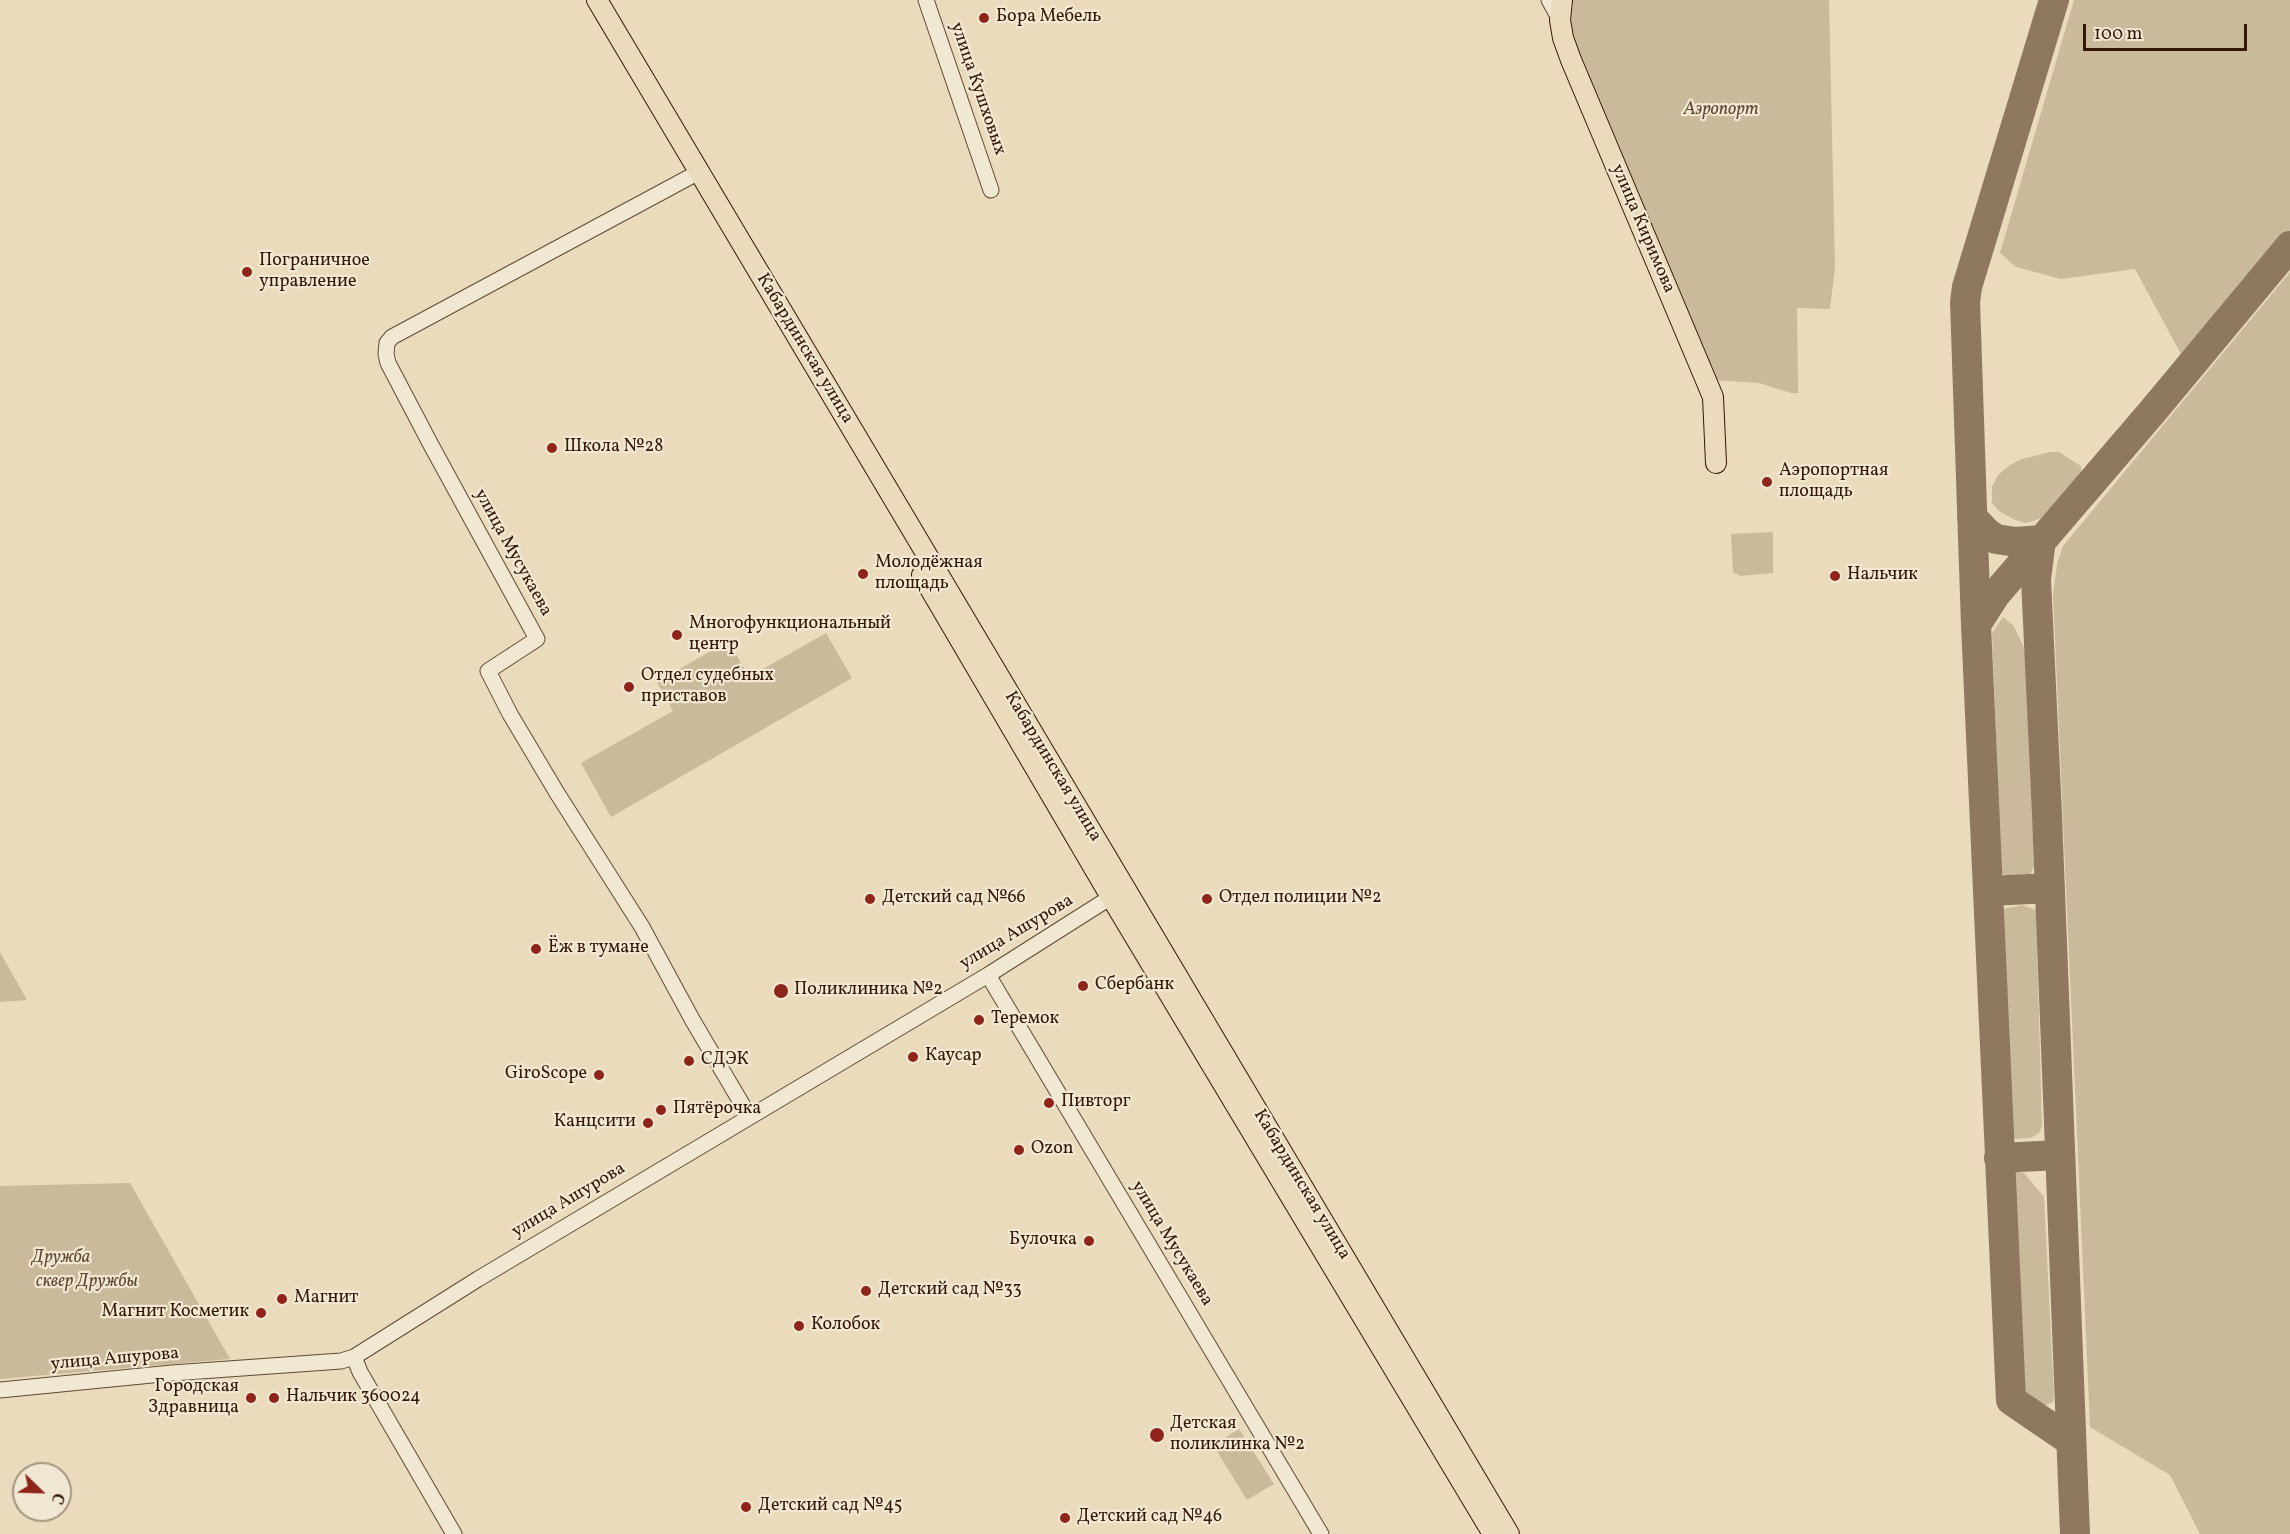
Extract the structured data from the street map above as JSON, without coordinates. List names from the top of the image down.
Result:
{
  "streets": {
    "main road": ["улица Киримова", "Кабардинская улица"],
    "street": ["улица Кушховых", "улица Мусукаева", "улица Ашурова"]
  },
  "crossings": [
    ["Кабардинская улица", "улица Мусукаева"],
    ["Кабардинская улица", "улица Ашурова"],
    ["улица Мусукаева", "улица Ашурова"]
  ],
  "parks": ["Аэропорт", "Дружба", "сквер Дружбы"],
  "places": [
    "Бора Мебель",
    "Пограничное управление",
    "Школа №28",
    "Аэропортная площадь",
    "Молодёжная площадь",
    "Нальчик",
    "Многофункциональный центр",
    "Отдел судебных приставов",
    "Детский сад №66",
    "Отдел полиции №2",
    "Ёж в тумане",
    "Сбербанк",
    "Поликлиника №2",
    "Теремок",
    "Каусар",
    "СДЭК",
    "GiroScope",
    "Пивторг",
    "Пятёрочка",
    "Канцсити",
    "Ozon",
    "Булочка",
    "Детский сад №33",
    "Магнит",
    "Магнит Косметик",
    "Колобок",
    "Городская Здравница",
    "Нальчик 360024",
    "Детская поликлинка №2",
    "Детский сад №45",
    "Детский сад №46"
  ],
  "scale_bar": "100 m",
  "north": "bottom right"
}
